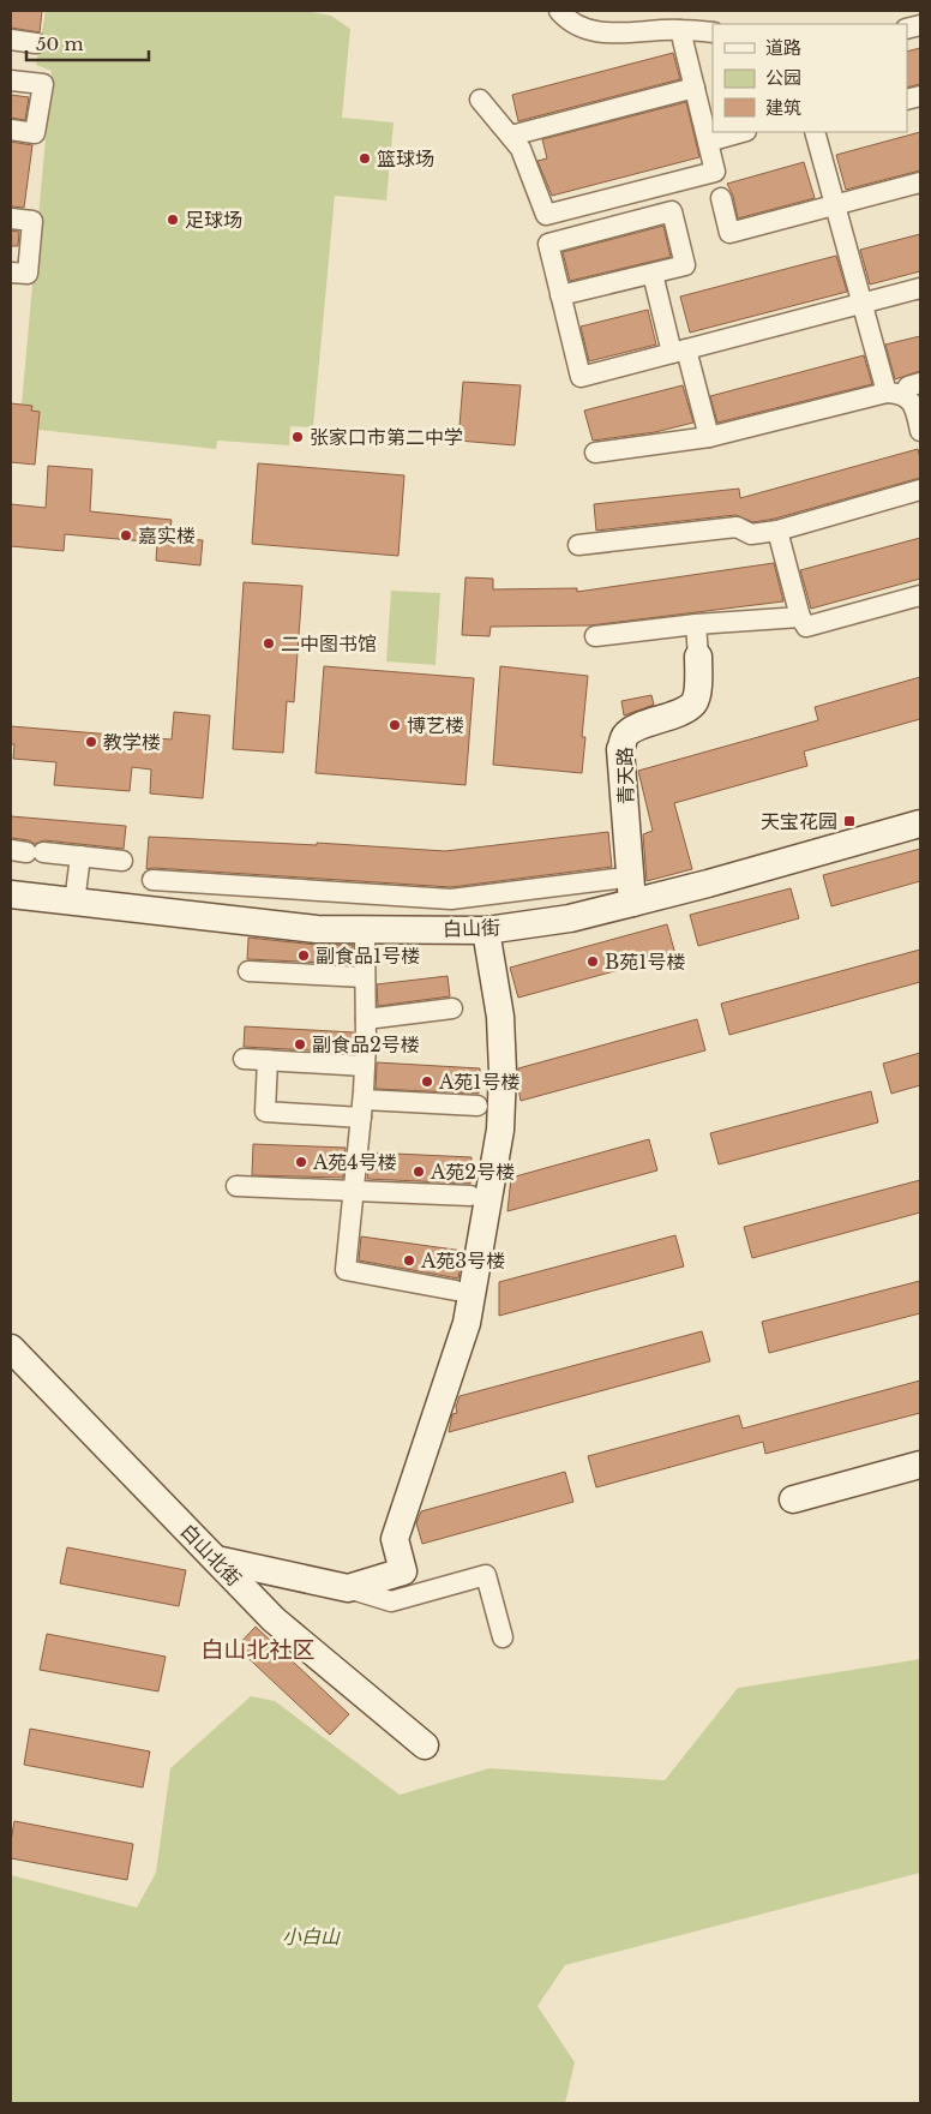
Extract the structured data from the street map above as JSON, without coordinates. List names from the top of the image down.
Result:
{
  "streets": {
    "street": ["青天路", "白山街", "白山北街"]
  },
  "crossings": [
    ["青天路", "白山街"]
  ],
  "districts": ["白山北社区"],
  "parks": ["小白山"],
  "places": {
    "other": [
      "篮球场",
      "足球场",
      "张家口市第二中学",
      "嘉实楼",
      "二中图书馆",
      "博艺楼",
      "教学楼",
      "副食品1号楼",
      "B苑1号楼",
      "副食品2号楼",
      "A苑1号楼",
      "A苑4号楼",
      "A苑2号楼",
      "A苑3号楼"
    ],
    "transit": ["天宝花园"]
  },
  "legend": ["道路", "公园", "建筑"],
  "scale_bar": "50 m"
}
